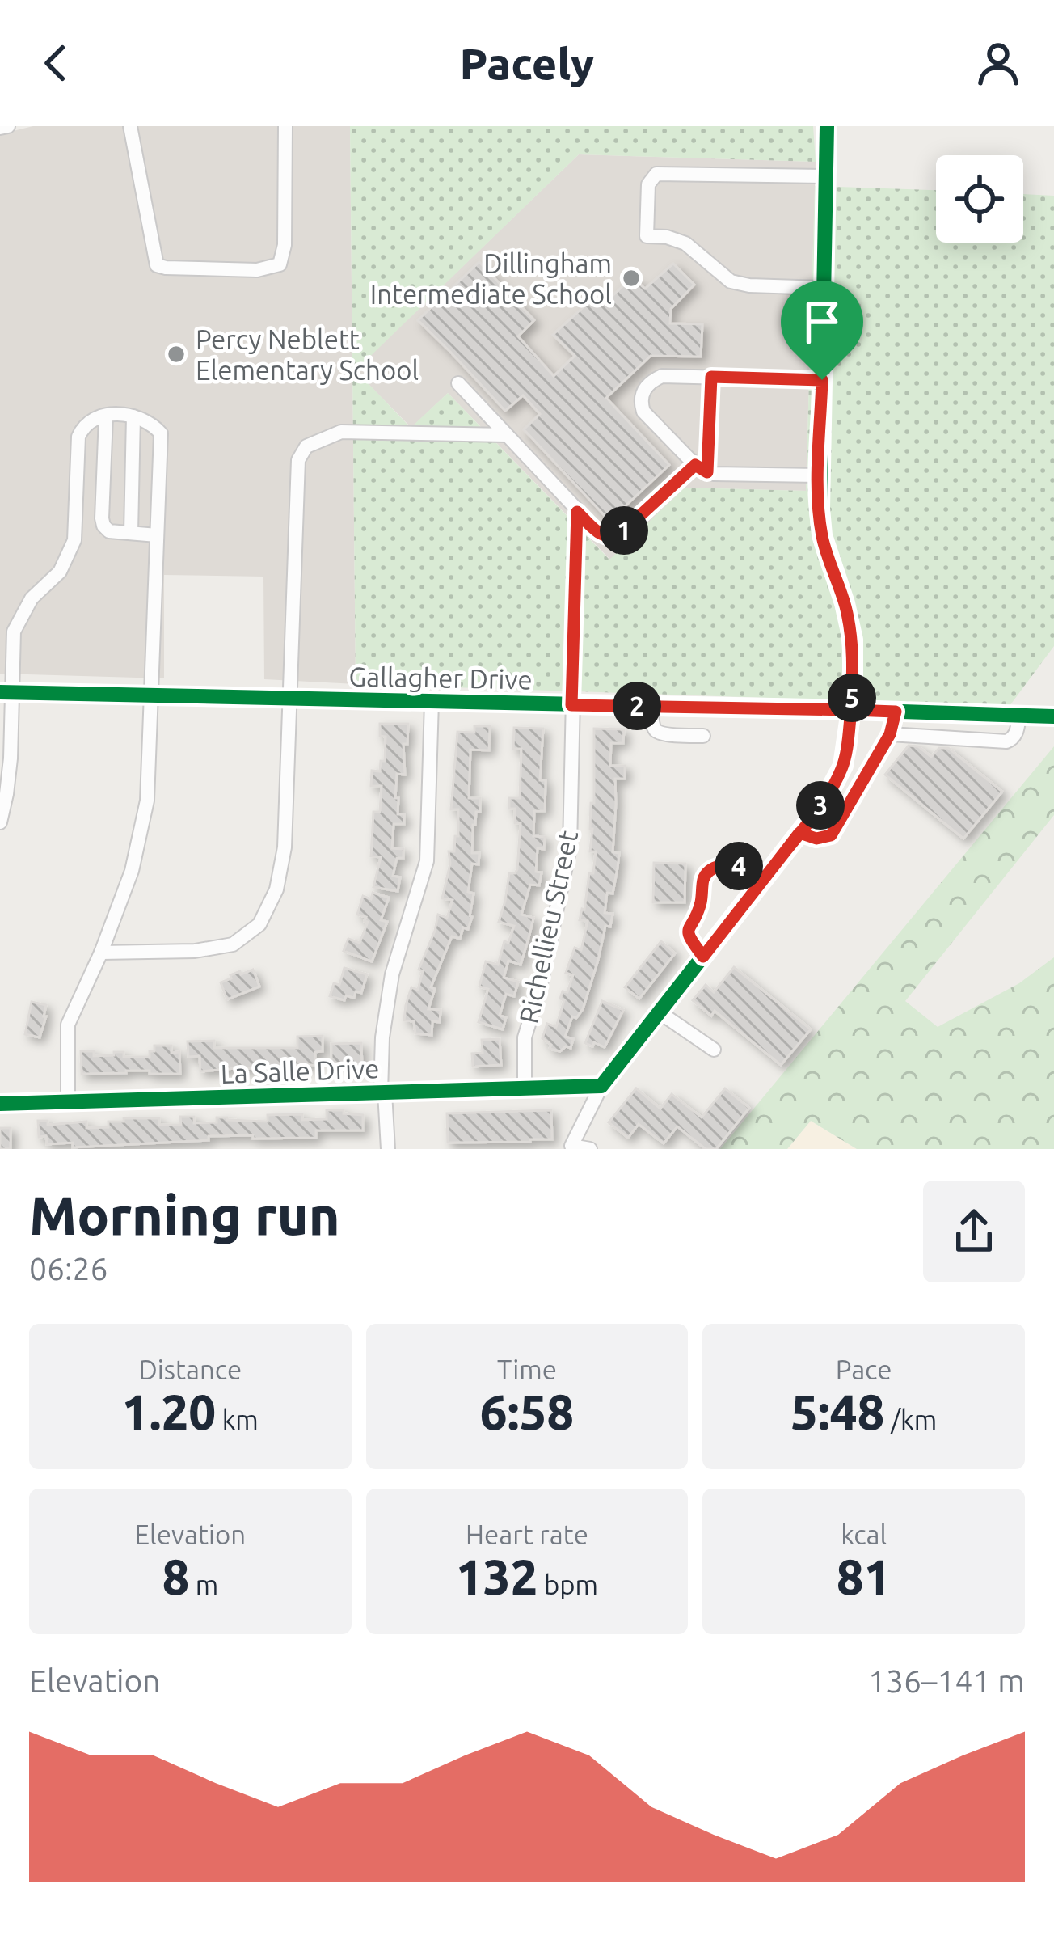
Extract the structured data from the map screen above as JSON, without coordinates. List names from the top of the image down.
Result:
{
  "streets": {
    "street": ["Gallagher Drive", "Richellieu Street", "La Salle Drive"]
  },
  "crossings": [
    ["Gallagher Drive", "Richellieu Street"],
    ["Richellieu Street", "La Salle Drive"]
  ],
  "places": ["Dillingham Intermediate School", "Percy Neblett Elementary School"],
  "page": {
    "header": "Pacely",
    "pins": [
      "1",
      "5",
      "2",
      "3",
      "4"
    ],
    "heading": ["Morning run", "06:26"],
    "stats": [
      ["Distance", "1.20 km"],
      ["Time", "6:58"],
      ["Pace", "5:48 /km"],
      ["Elevation", "8 m"],
      ["Heart rate", "132 bpm"],
      ["kcal", "81"]
    ],
    "chart": ["Elevation", "136–141 m"]
  }
}
